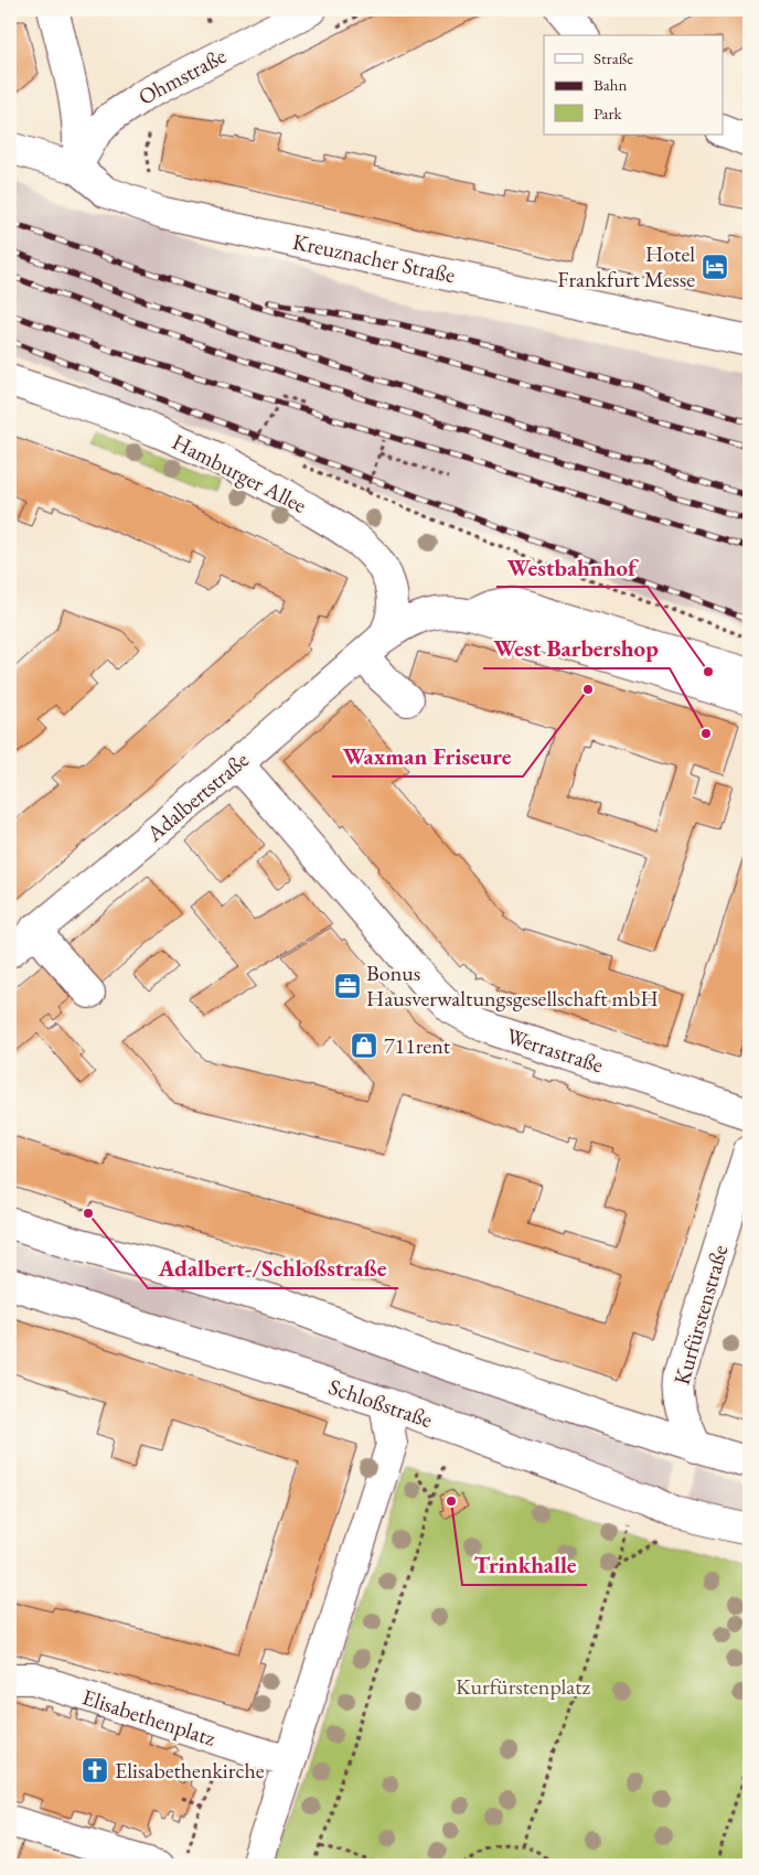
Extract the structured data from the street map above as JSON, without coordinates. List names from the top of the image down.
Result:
{
  "streets": {
    "street": [
      "Ohmstraße",
      "Kreuznacher Straße",
      "Hamburger Allee",
      "Adalbertstraße",
      "Werrastraße",
      "Kurfürstenstraße",
      "Schloßstraße",
      "Elisabethenplatz"
    ]
  },
  "crossings": [
    ["Ohmstraße", "Kreuznacher Straße"],
    ["Hamburger Allee", "Adalbertstraße"],
    ["Adalbertstraße", "Werrastraße"]
  ],
  "parks": ["Kurfürstenplatz"],
  "places": {
    "hotel": ["Hotel Frankfurt Messe"],
    "other": [
      "Westbahnhof",
      "Waxman Friseure",
      "West Barbershop",
      "Adalbert-/Schloßstraße",
      "Trinkhalle"
    ],
    "office": ["Bonus Hausverwaltungsgesellschaft mbH"],
    "shop": ["711rent"],
    "church": ["Elisabethenkirche"]
  },
  "legend": ["Straße", "Bahn", "Park"]
}
